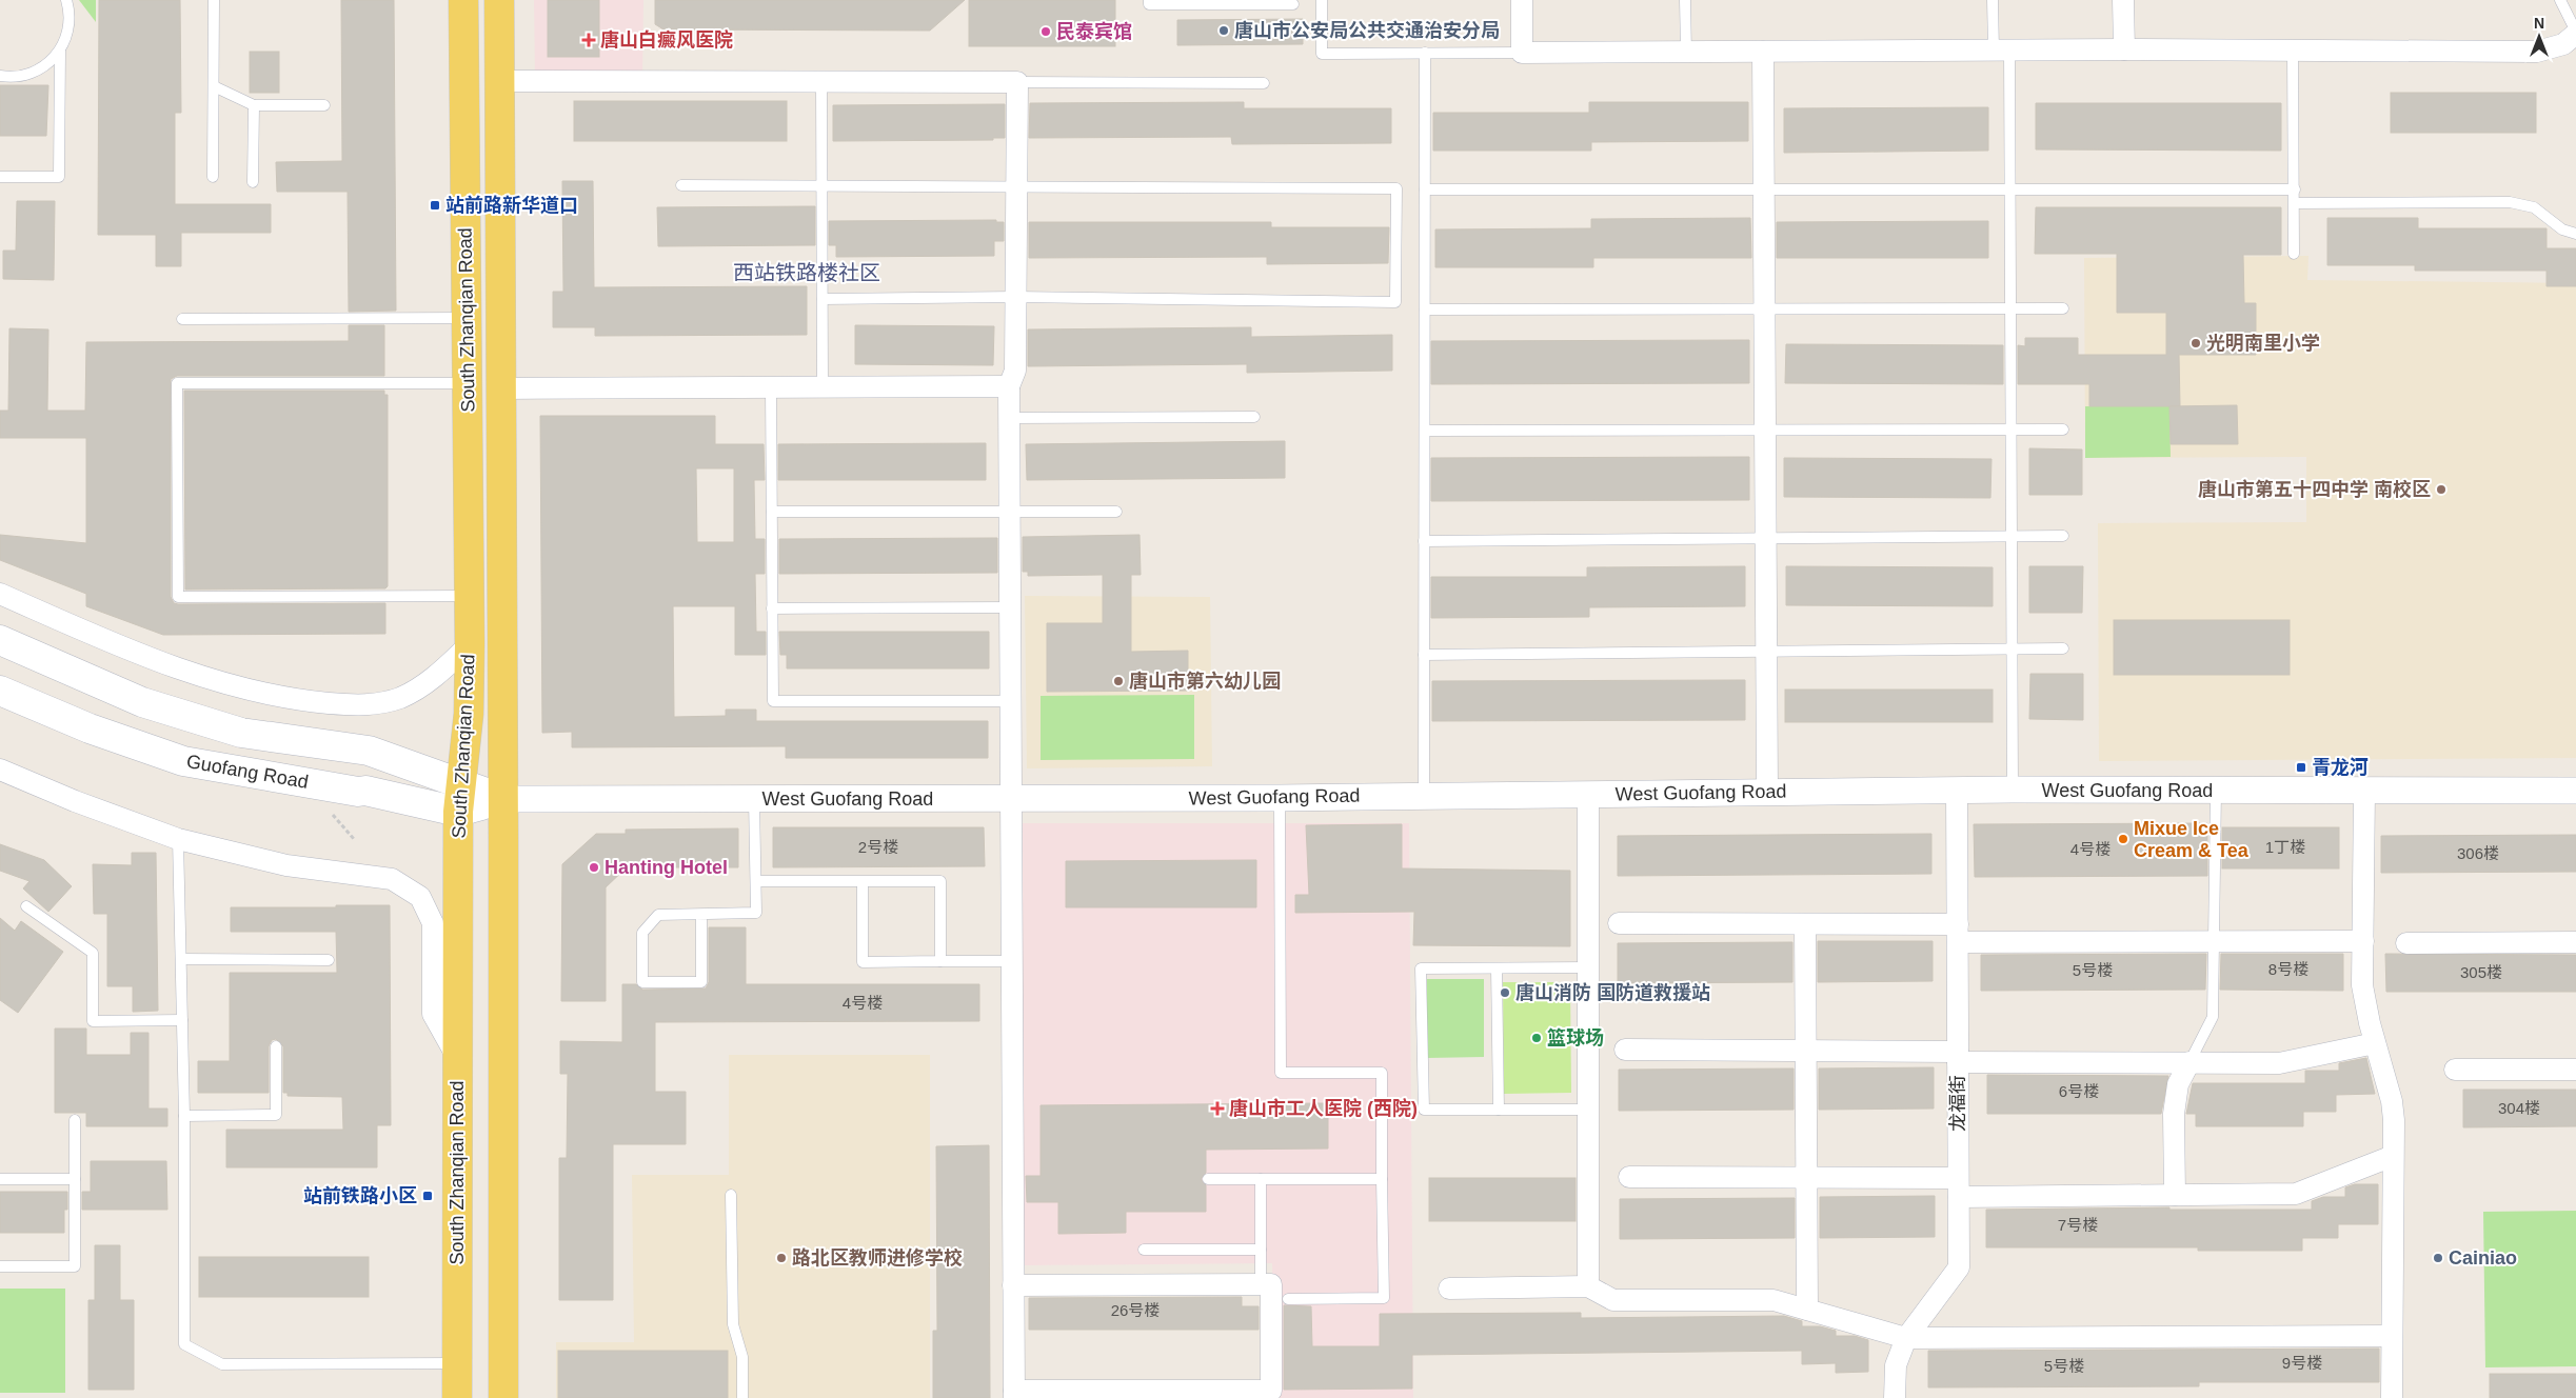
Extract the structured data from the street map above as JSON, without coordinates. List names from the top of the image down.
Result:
{
  "streets": {
    "main road": ["South Zhanqian Road", "Guofang Road", "West Guofang Road"],
    "street": ["龙福街"]
  },
  "crossings": [
    ["South Zhanqian Road", "Guofang Road"],
    ["South Zhanqian Road", "West Guofang Road"],
    ["Guofang Road", "West Guofang Road"],
    ["West Guofang Road", "龙福街"]
  ],
  "districts": ["西站铁路楼社区"],
  "places": {
    "other": [
      "唐山市公安局公共交通治安分局",
      "民泰宾馆",
      "光明南里小学",
      "唐山市第五十四中学 南校区",
      "唐山市第六幼儿园",
      "Mixue Ice Cream & Tea",
      "Hanting Hotel",
      "唐山消防 国防道救援站",
      "篮球场",
      "路北区教师进修学校",
      "Cainiao"
    ],
    "health": ["唐山白癜风医院", "唐山市工人医院 (西院)"],
    "transit": ["站前路新华道口", "青龙河", "站前铁路小区"]
  },
  "house_numbers": [
    "2号楼",
    "1丁楼",
    "4号楼",
    "306楼",
    "8号楼",
    "5号楼",
    "305楼",
    "4号楼",
    "6号楼",
    "304楼",
    "7号楼",
    "26号楼",
    "9号楼",
    "5号楼"
  ],
  "north": "top"
}
